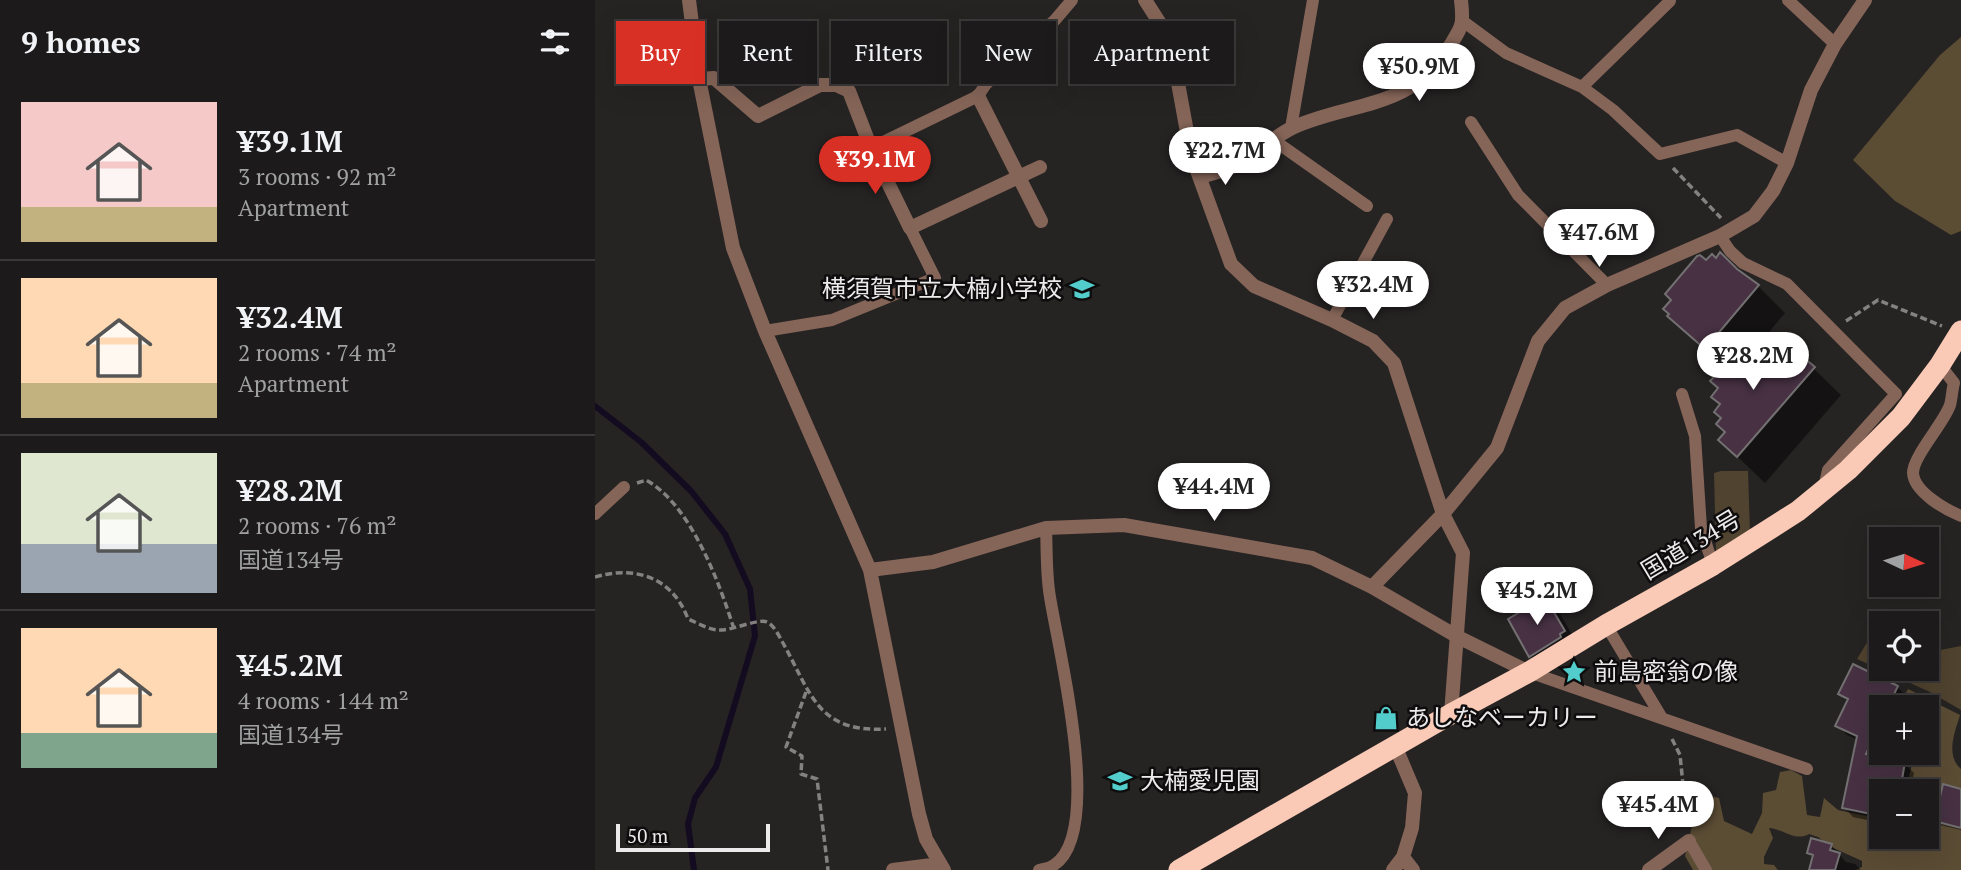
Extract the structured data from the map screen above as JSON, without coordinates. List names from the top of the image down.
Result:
{
  "streets": {
    "highway": ["国道134号"]
  },
  "places": {
    "school or university": ["横須賀市立大楠小学校", "大楠愛児園"],
    "place": ["前島密翁の像"],
    "shop": ["あしなベーカリー"]
  },
  "scale_bar": "50 m",
  "north": "right",
  "page": {
    "heading": "9 homes",
    "chip": [
      "Buy",
      "Rent",
      "Filters",
      "New",
      "Apartment"
    ],
    "price": [
      "¥50.9M",
      "¥22.7M",
      "¥39.1M",
      "¥47.6M",
      "¥32.4M",
      "¥28.2M",
      "¥44.4M",
      "¥45.2M",
      "¥45.4M"
    ],
    "list": [
      {
        "name": "¥39.1M",
        "note": "3 rooms · 92 m² · Apartment"
      },
      {
        "name": "¥32.4M",
        "note": "2 rooms · 74 m² · Apartment"
      },
      {
        "name": "¥28.2M",
        "note": "2 rooms · 76 m² · 国道134号"
      },
      {
        "name": "¥45.2M",
        "note": "4 rooms · 144 m² · 国道134号"
      }
    ],
    "map_buttons": ["+", "−"],
    "scale": "50 m"
  }
}
